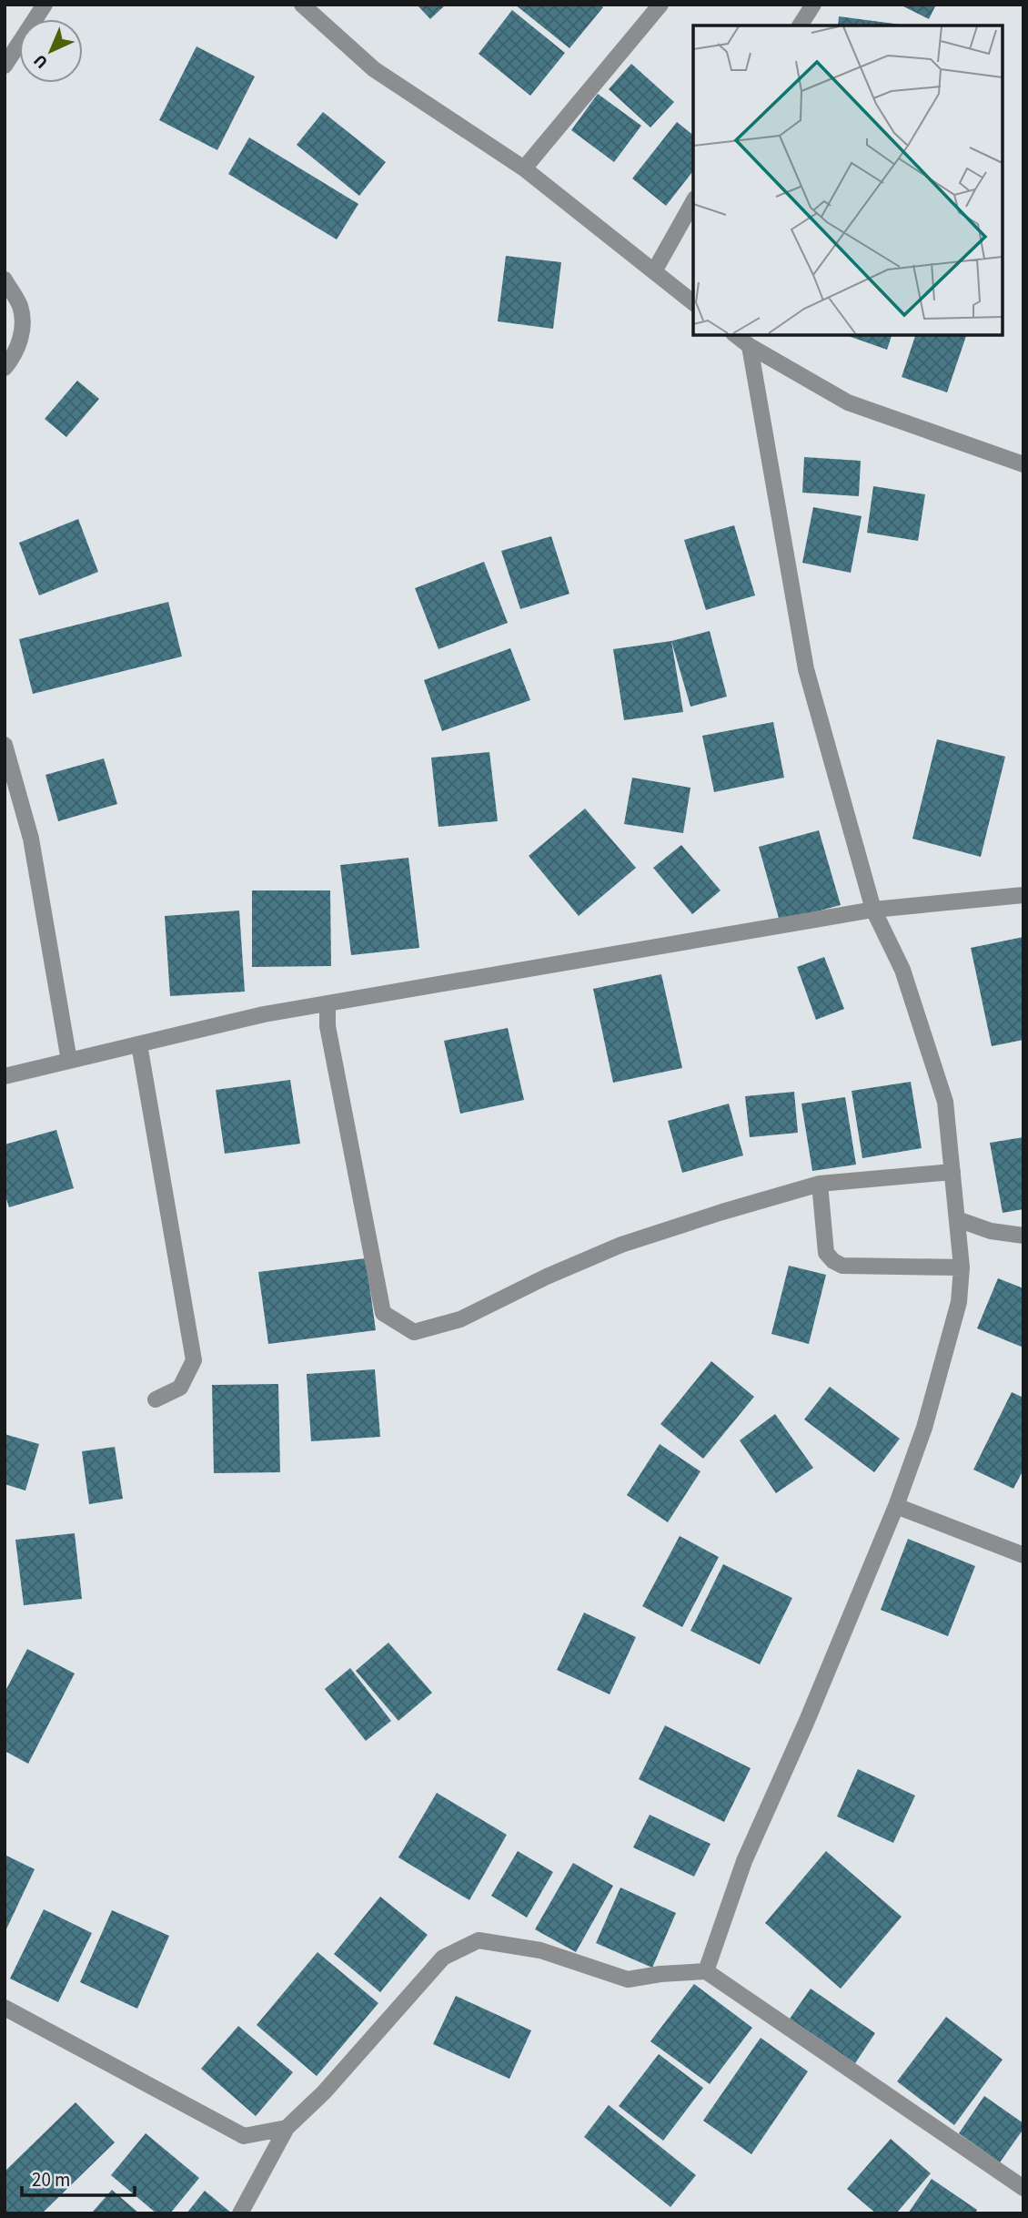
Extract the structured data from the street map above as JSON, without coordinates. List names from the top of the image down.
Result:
{
  "scale_bar": "20 m",
  "north": "bottom left"
}
